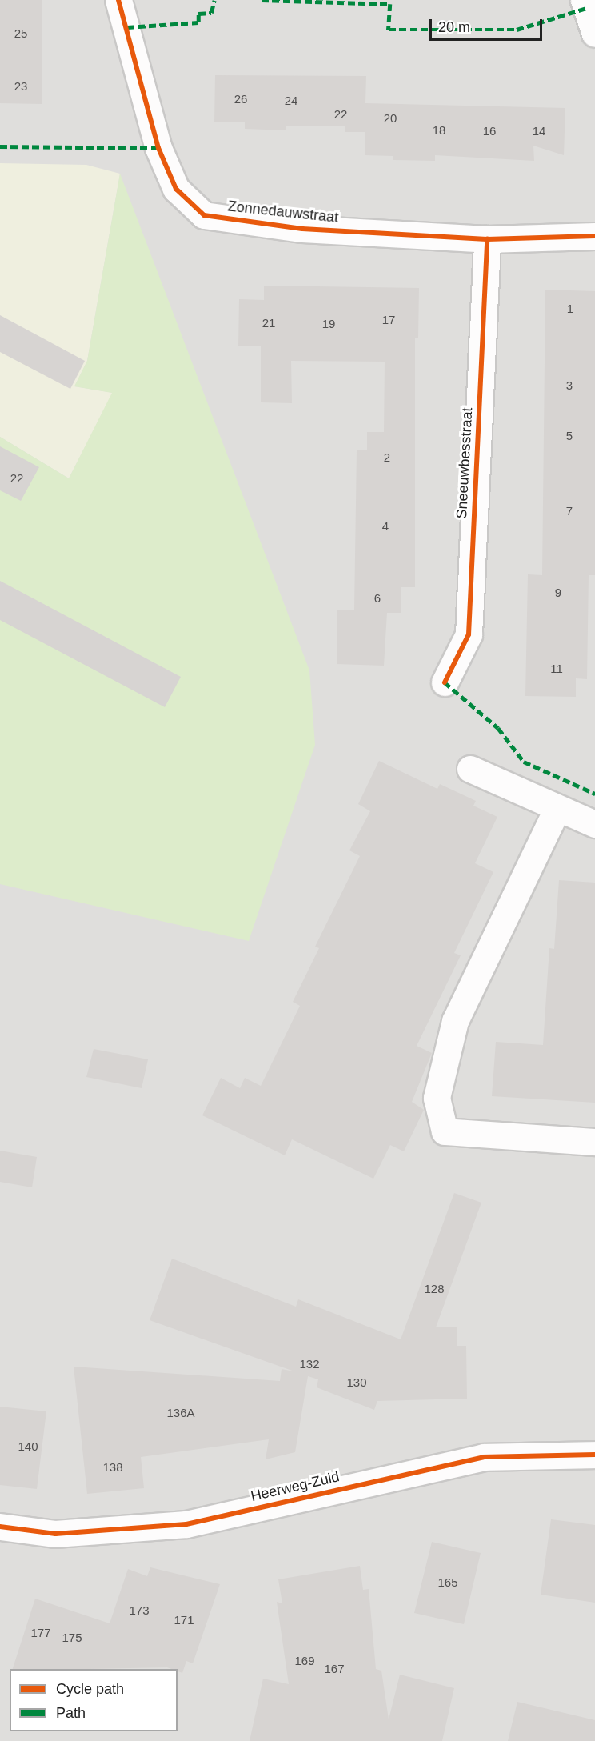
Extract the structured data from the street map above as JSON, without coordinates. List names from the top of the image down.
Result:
{
  "streets": {
    "street": ["Zonnedauwstraat", "Sneeuwbesstraat", "Heerweg-Zuid"]
  },
  "crossings": [
    ["Zonnedauwstraat", "Sneeuwbesstraat"]
  ],
  "house_numbers": [
    "25",
    "23",
    "26",
    "24",
    "22",
    "20",
    "18",
    "16",
    "14",
    "1",
    "17",
    "21",
    "19",
    "3",
    "5",
    "2",
    "22",
    "7",
    "4",
    "9",
    "6",
    "11",
    "128",
    "132",
    "130",
    "136A",
    "140",
    "138",
    "165",
    "173",
    "171",
    "177",
    "175",
    "169",
    "167"
  ],
  "legend": ["Cycle path", "Path"],
  "scale_bar": "20 m"
}
